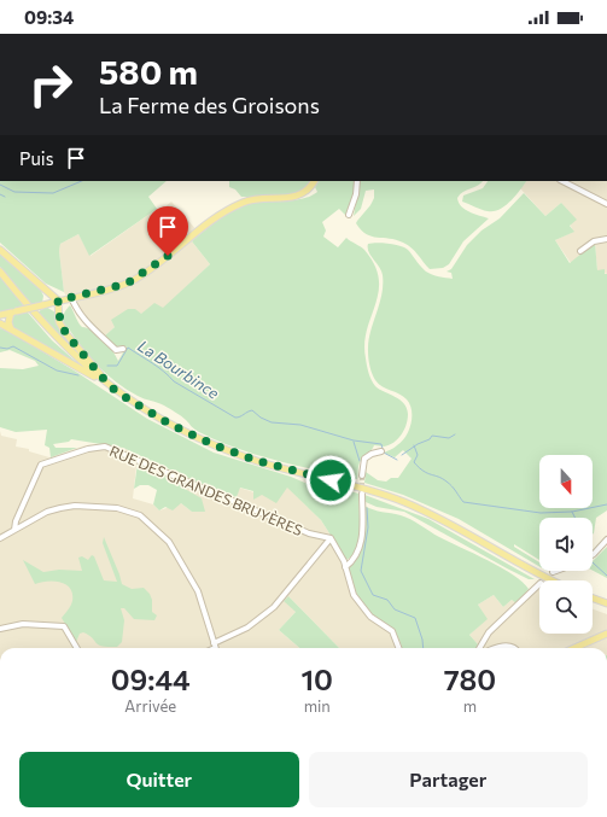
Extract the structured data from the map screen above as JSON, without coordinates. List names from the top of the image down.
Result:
{
  "streets": {
    "street": ["RUE DES GRANDES BRUYÈRES"]
  },
  "water": ["La Bourbince"],
  "north": "bottom",
  "page": {
    "status": "09:34",
    "turn": ["580 m", "La Ferme des Groisons"],
    "then": "Puis",
    "eta": [
      "09:44",
      "Arrivée",
      "10",
      "min",
      "780",
      "m"
    ],
    "buttons": ["Quitter", "Partager"]
  }
}
